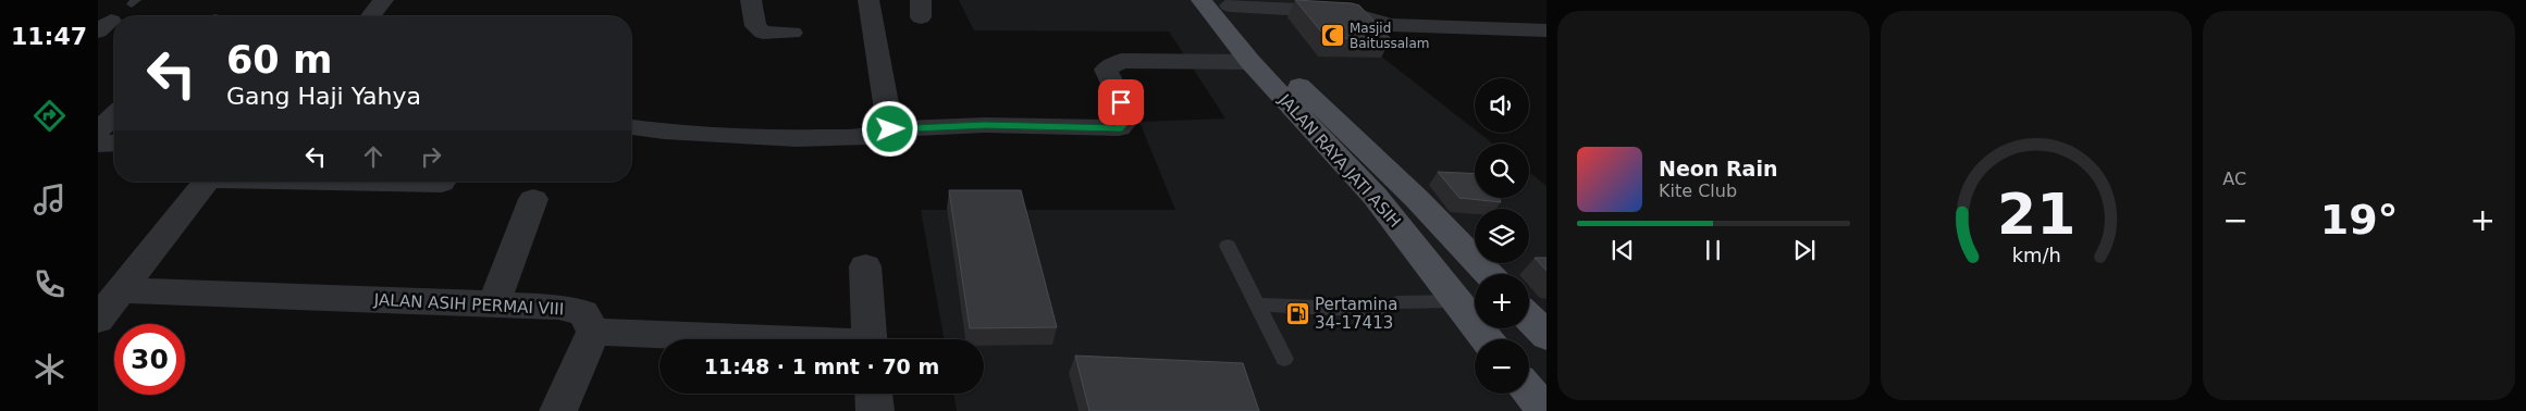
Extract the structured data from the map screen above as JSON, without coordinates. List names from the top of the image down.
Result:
{
  "streets": {
    "main road": ["JALAN RAYA JATI ASIH"],
    "street": ["JALAN ASIH PERMAI VIII"]
  },
  "places": {
    "mosque": ["Masjid Baitussalam"],
    "fuel station": ["Pertamina 34-17413"]
  },
  "page": {
    "tabs": "11:47",
    "tile": "AC",
    "turn": ["60 m", "Gang Haji Yahya"],
    "map_buttons": ["+", "−"],
    "song": ["Neon Rain", "Kite Club"],
    "heat": ["−", "19°", "+"],
    "limit": "30",
    "trip": "11:48 · 1 mnt · 70 m",
    "gauge": ["21", "km/h"]
  }
}
